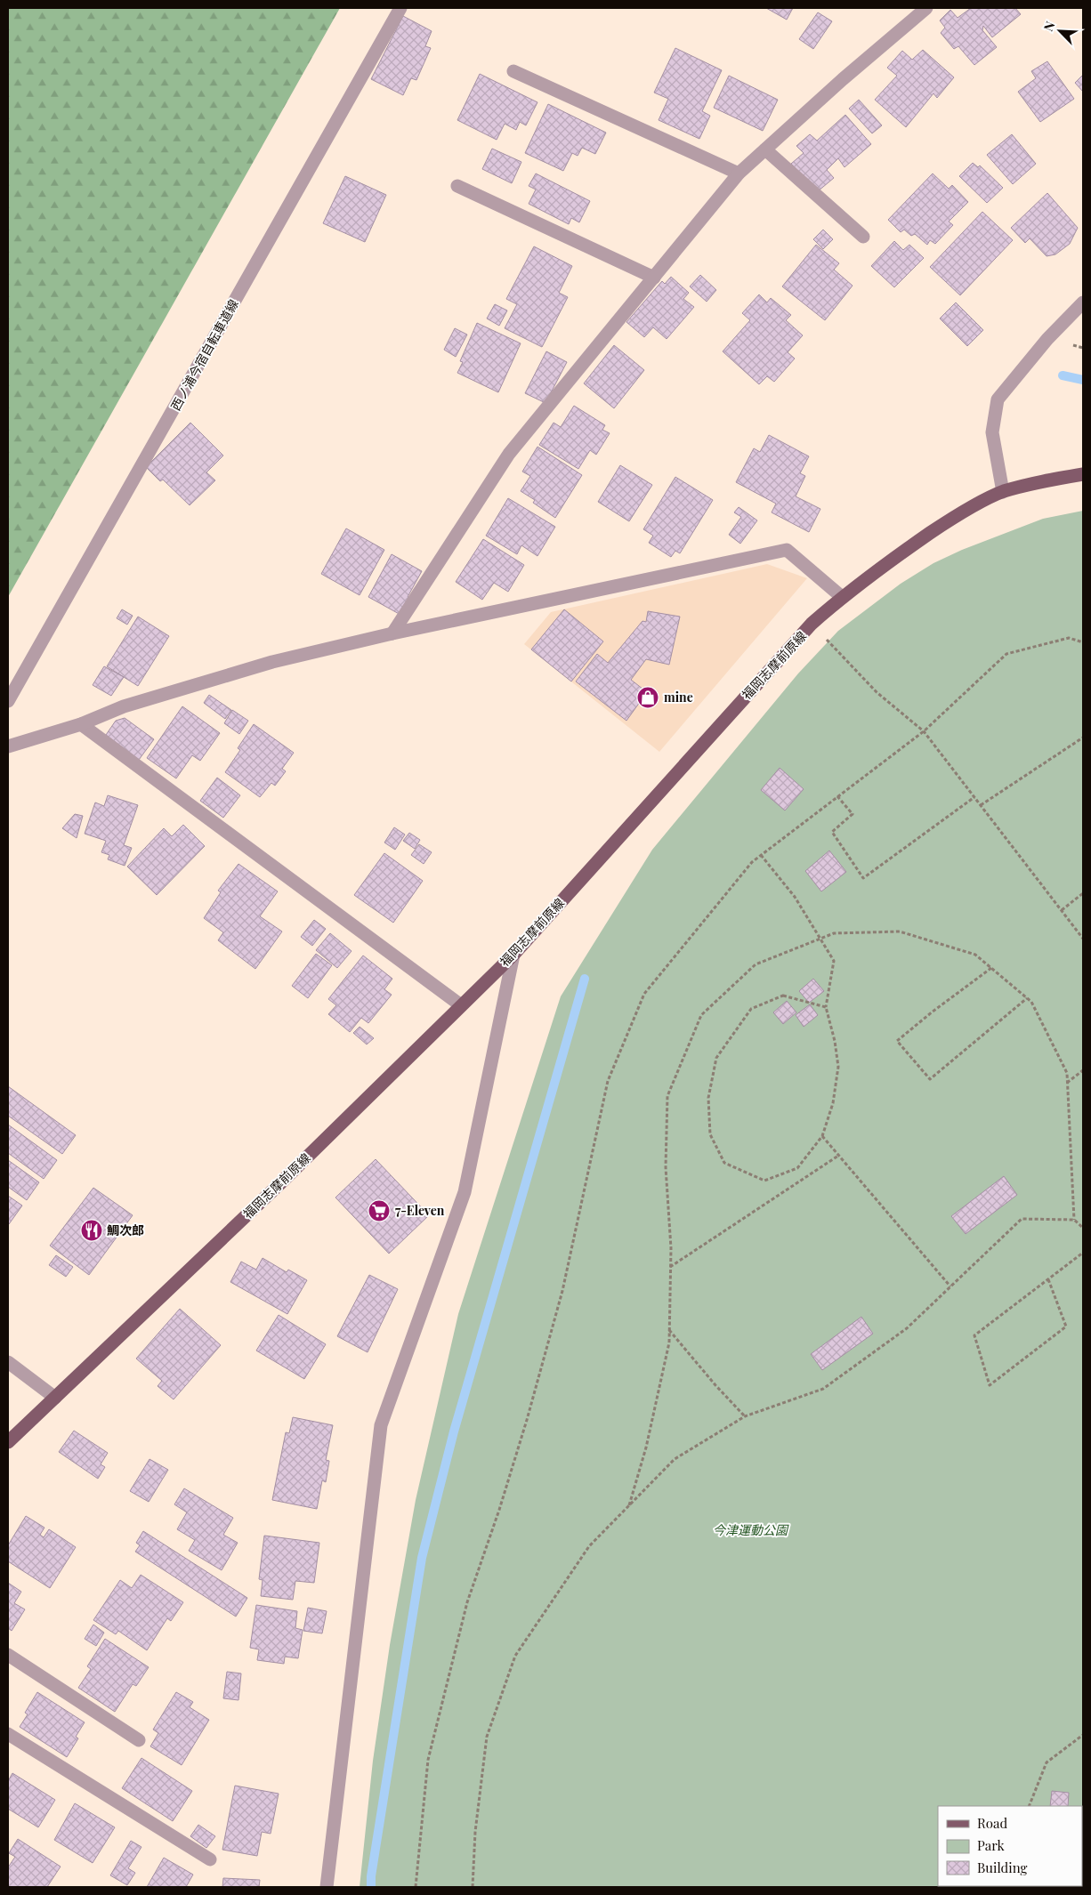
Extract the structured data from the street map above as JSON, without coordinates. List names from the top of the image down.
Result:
{
  "streets": {
    "main road": ["福岡志摩前原線"],
    "street": ["西ノ浦今宿自転車道線"]
  },
  "parks": ["今津運動公園"],
  "places": {
    "shop": ["mine"],
    "supermarket": ["7-Eleven"],
    "restaurant": ["鯛次郎"]
  },
  "legend": ["Road", "Park", "Building"],
  "north": "top left"
}
